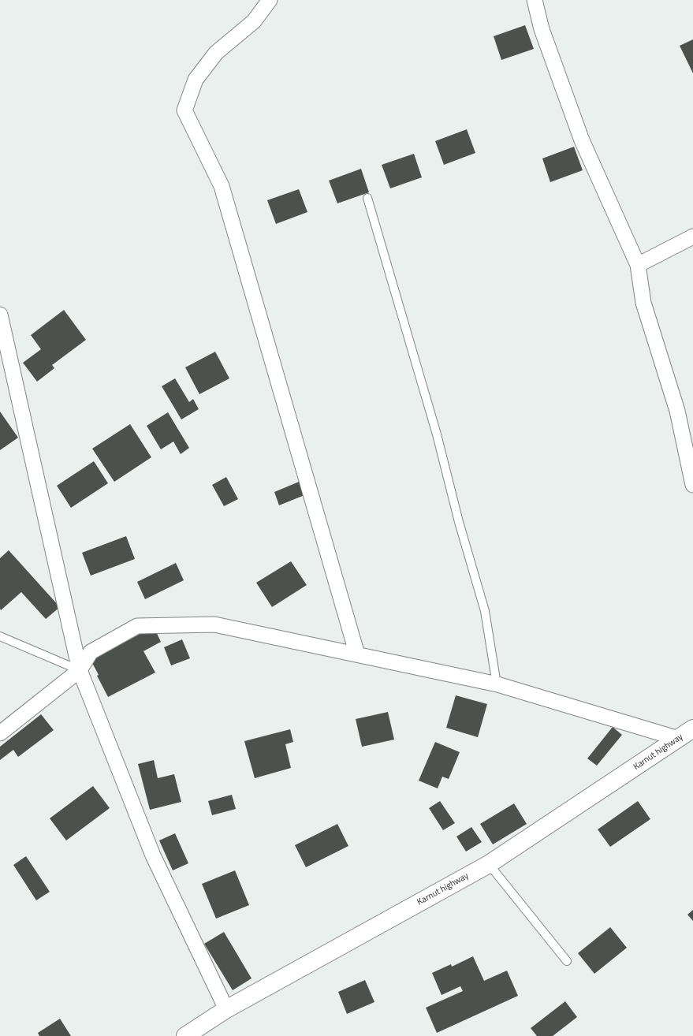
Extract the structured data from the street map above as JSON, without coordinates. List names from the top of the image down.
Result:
{
  "streets": {
    "main road": ["Karnut highway"]
  }
}
